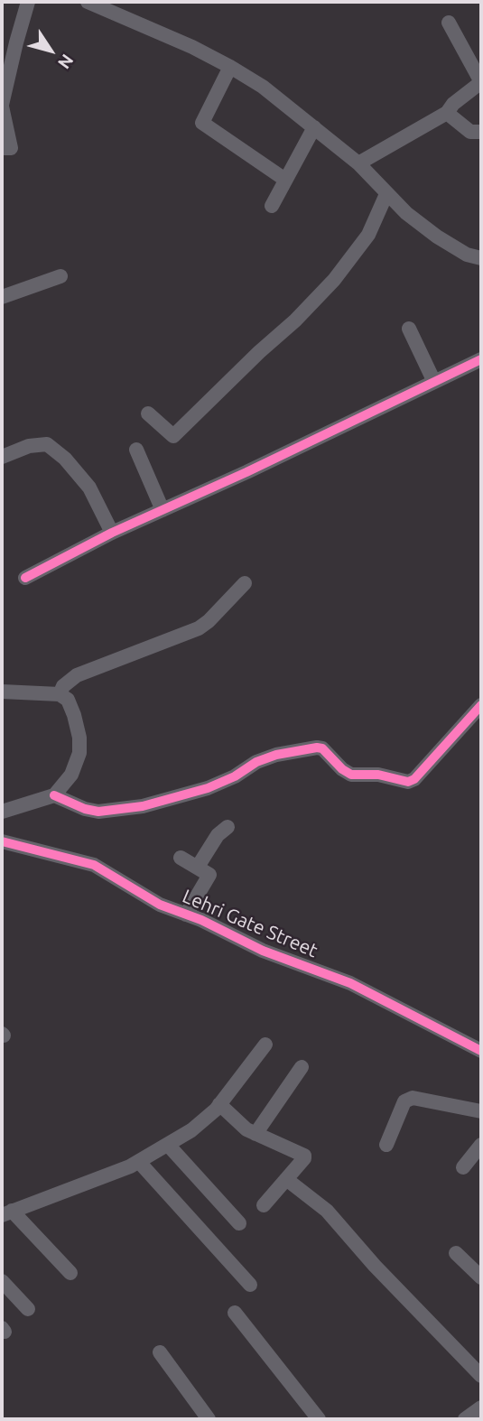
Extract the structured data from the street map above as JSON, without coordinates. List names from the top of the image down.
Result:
{
  "streets": {
    "street": ["Lehri Gate Street"]
  },
  "north": "bottom right"
}
